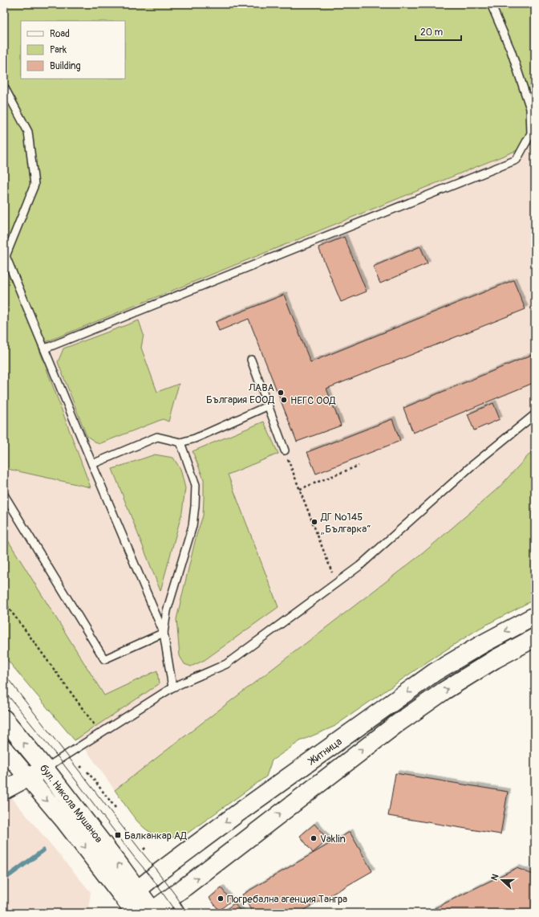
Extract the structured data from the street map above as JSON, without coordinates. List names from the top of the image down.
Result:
{
  "streets": {
    "street": ["Житница", "бул. Никола Мушанов"]
  },
  "crossings": [
    ["Житница", "бул. Никола Мушанов"]
  ],
  "places": {
    "other": [
      "ЛАВА България ЕООД",
      "НЕГС ООД",
      "ДГ №145 „Българка“",
      "Vaklin",
      "Погребална агенция Тангра"
    ],
    "transit": ["Балканкар АД"]
  },
  "legend": ["Road", "Park", "Building"],
  "scale_bar": "20 m",
  "north": "left"
}
